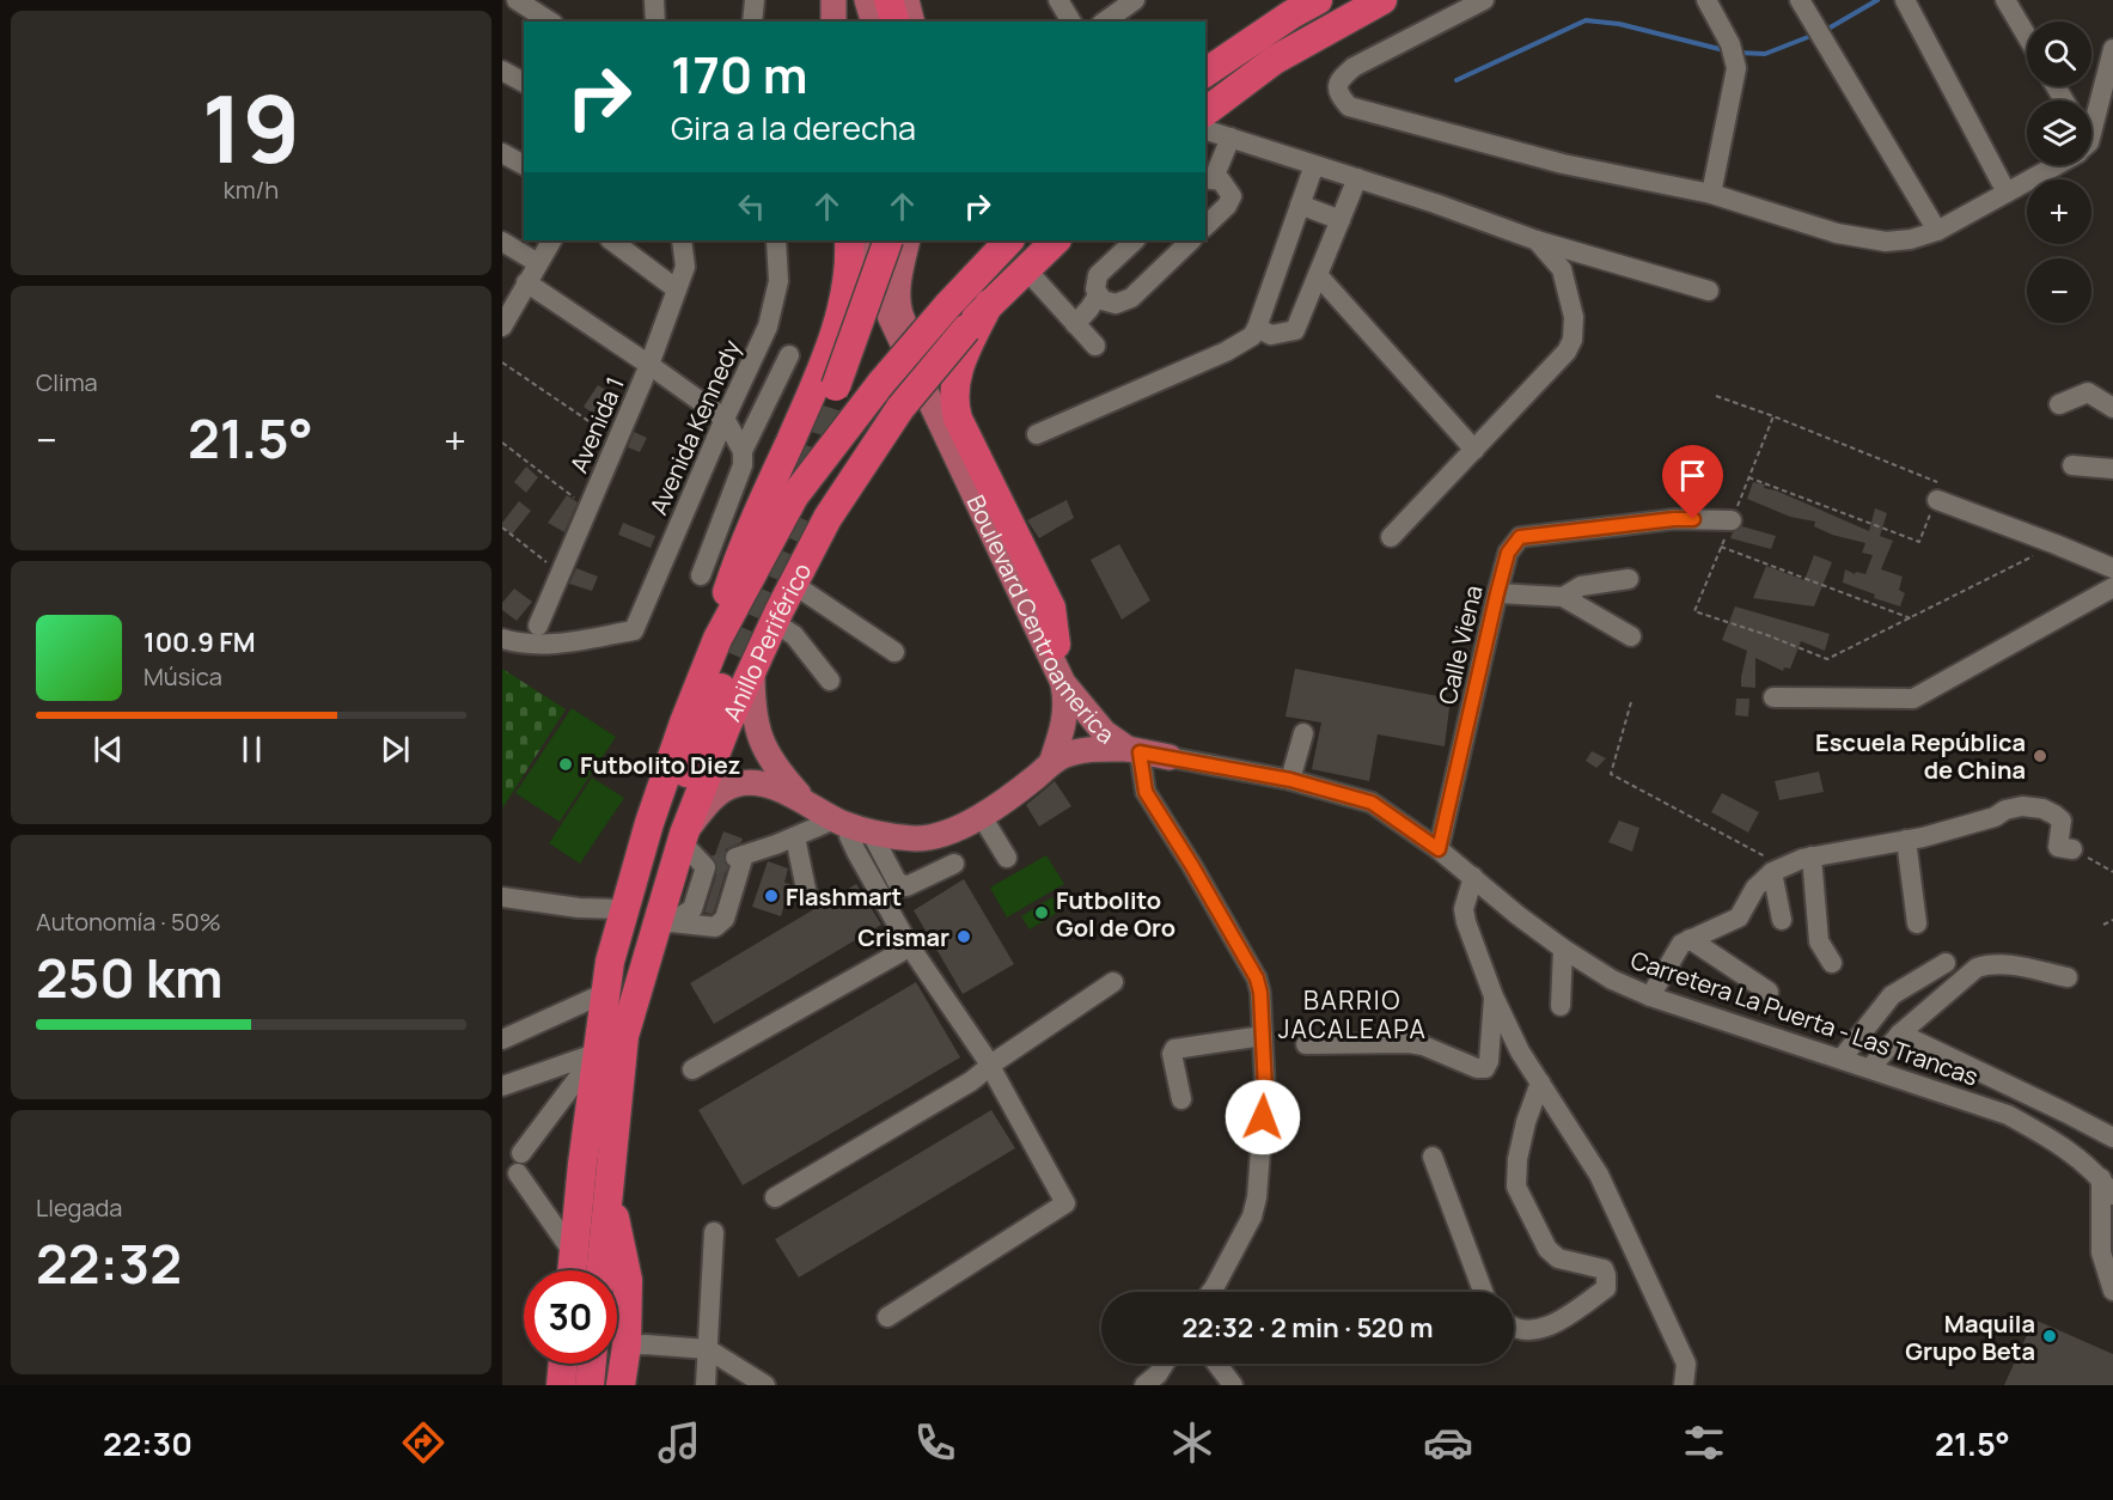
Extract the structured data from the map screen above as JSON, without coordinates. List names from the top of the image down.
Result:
{
  "streets": {
    "highway": ["Anillo Periférico"],
    "main road": ["Boulevard Centroamerica"],
    "street": [
      "Avenida 1",
      "Avenida Kennedy",
      "Calle Viena",
      "Carretera La Puerta - Las Trancas"
    ]
  },
  "crossings": [
    ["Boulevard Centroamerica", "Carretera La Puerta - Las Trancas"],
    ["Calle Viena", "Carretera La Puerta - Las Trancas"]
  ],
  "districts": ["BARRIO JACALEAPA"],
  "places": [
    "Escuela República de China",
    "Futbolito Diez",
    "Flashmart",
    "Futbolito Gol de Oro",
    "Crismar",
    "Maquila Grupo Beta"
  ],
  "page": {
    "tile": [
      ["19", "km/h"],
      "Clima",
      ["Autonomía · 50%", "250 km"],
      ["Llegada", "22:32"]
    ],
    "map_buttons": ["+", "−"],
    "turn": ["170 m", "Gira a la derecha"],
    "heat": ["−", "21.5°", "+"],
    "song": ["100.9 FM", "Música"],
    "limit": "30",
    "trip": "22:32 · 2 min · 520 m",
    "tabs": ["22:30", "21.5°"]
  }
}
